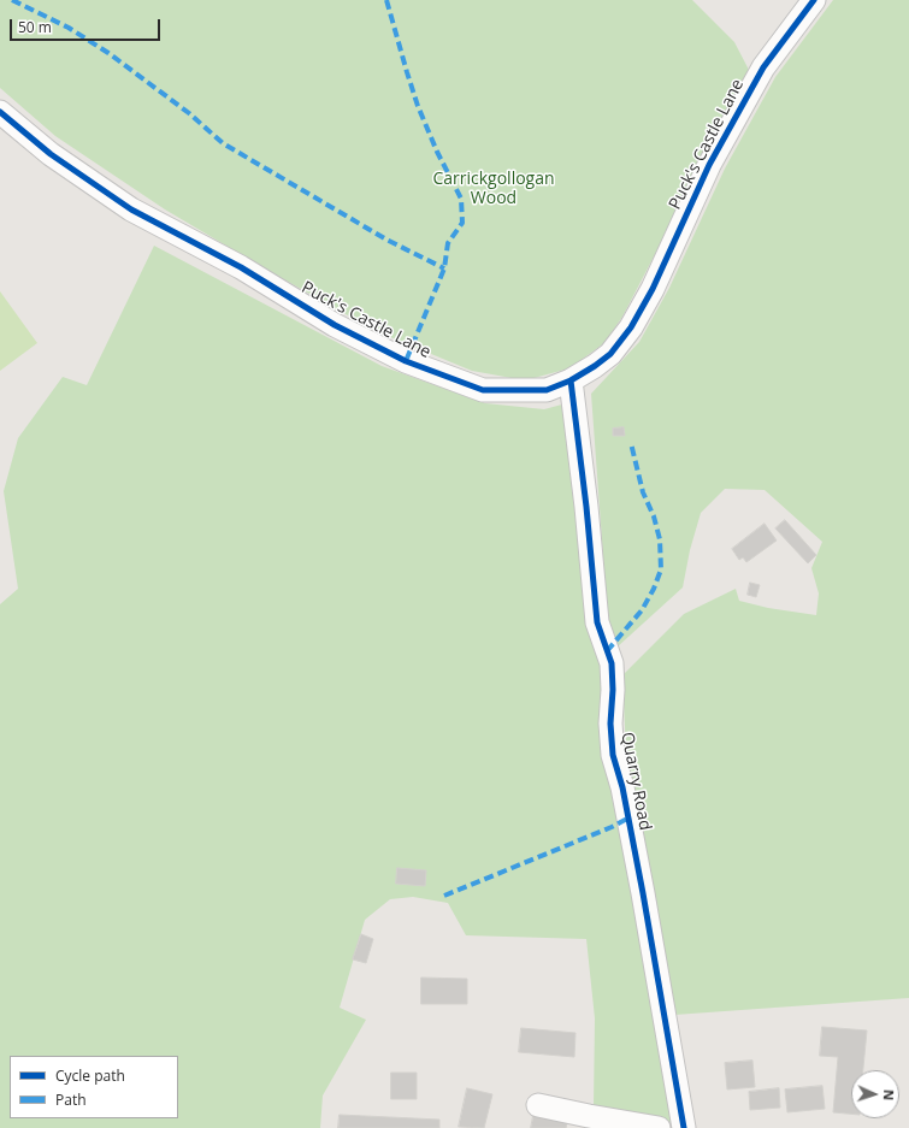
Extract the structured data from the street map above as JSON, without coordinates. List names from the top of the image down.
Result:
{
  "streets": {
    "street": ["Puck's Castle Lane", "Quarry Road"]
  },
  "crossings": [
    ["Puck's Castle Lane", "Quarry Road"]
  ],
  "parks": ["Carrickgollogan Wood"],
  "legend": ["Cycle path", "Path"],
  "scale_bar": "50 m",
  "north": "right"
}
